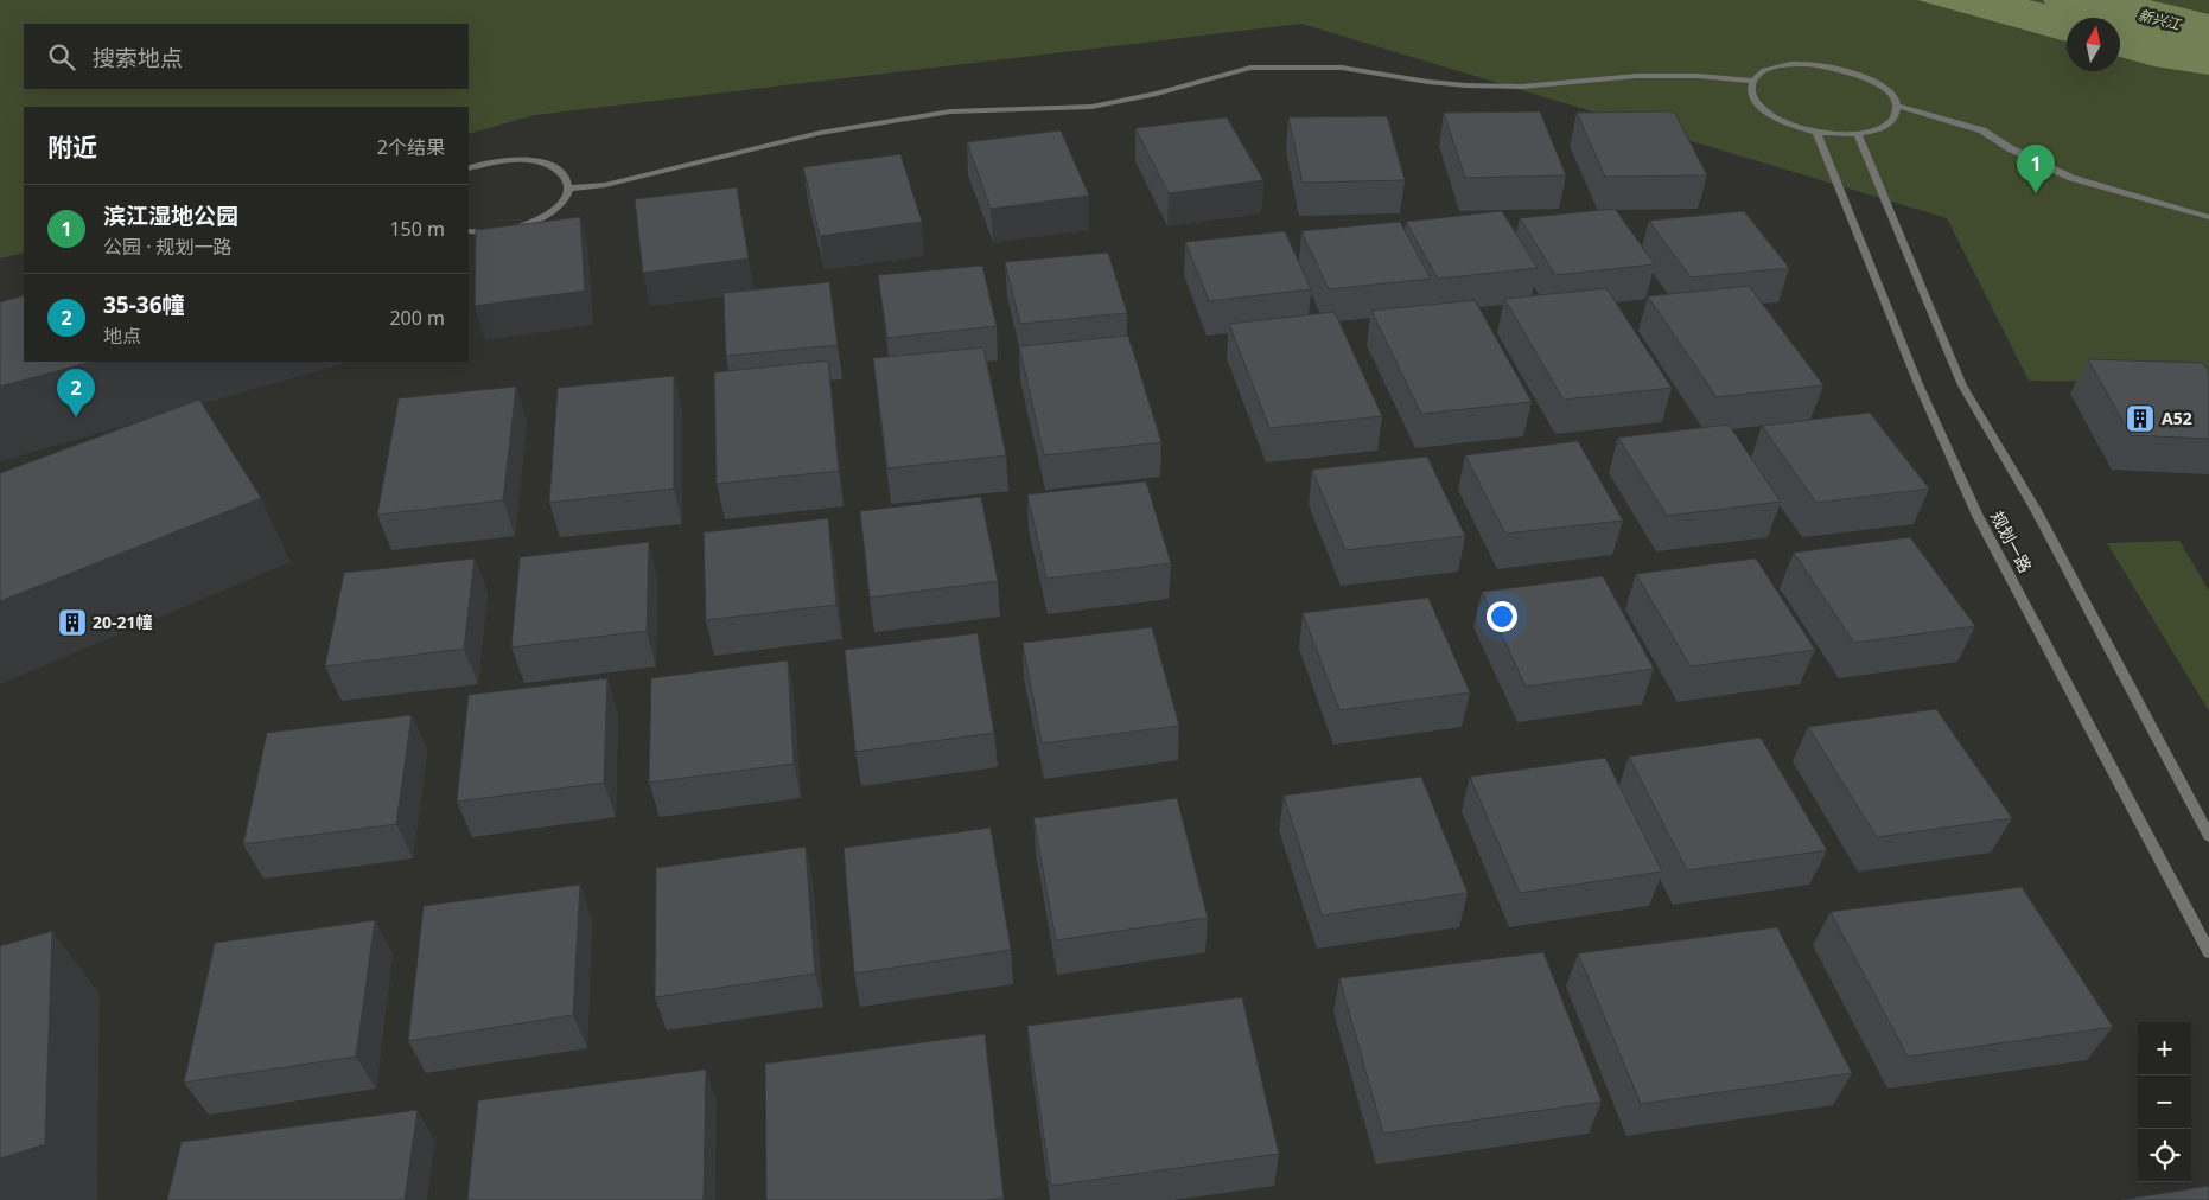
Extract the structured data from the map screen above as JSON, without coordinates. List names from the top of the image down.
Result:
{
  "streets": {
    "street": ["规划一路"]
  },
  "water": ["新兴江"],
  "places": {
    "building": ["A52", "20-21幢"]
  },
  "north": "top",
  "page": {
    "search": "搜索地点",
    "heading": ["附近", "2个结果"],
    "pins": ["1", "2"],
    "list": [
      {
        "mark": "1",
        "name": "滨江湿地公园",
        "note": "公园 · 规划一路",
        "value": "150 m"
      },
      {
        "mark": "2",
        "name": "35-36幢",
        "note": "地点",
        "value": "200 m"
      }
    ],
    "map_buttons": ["+", "−"]
  }
}
